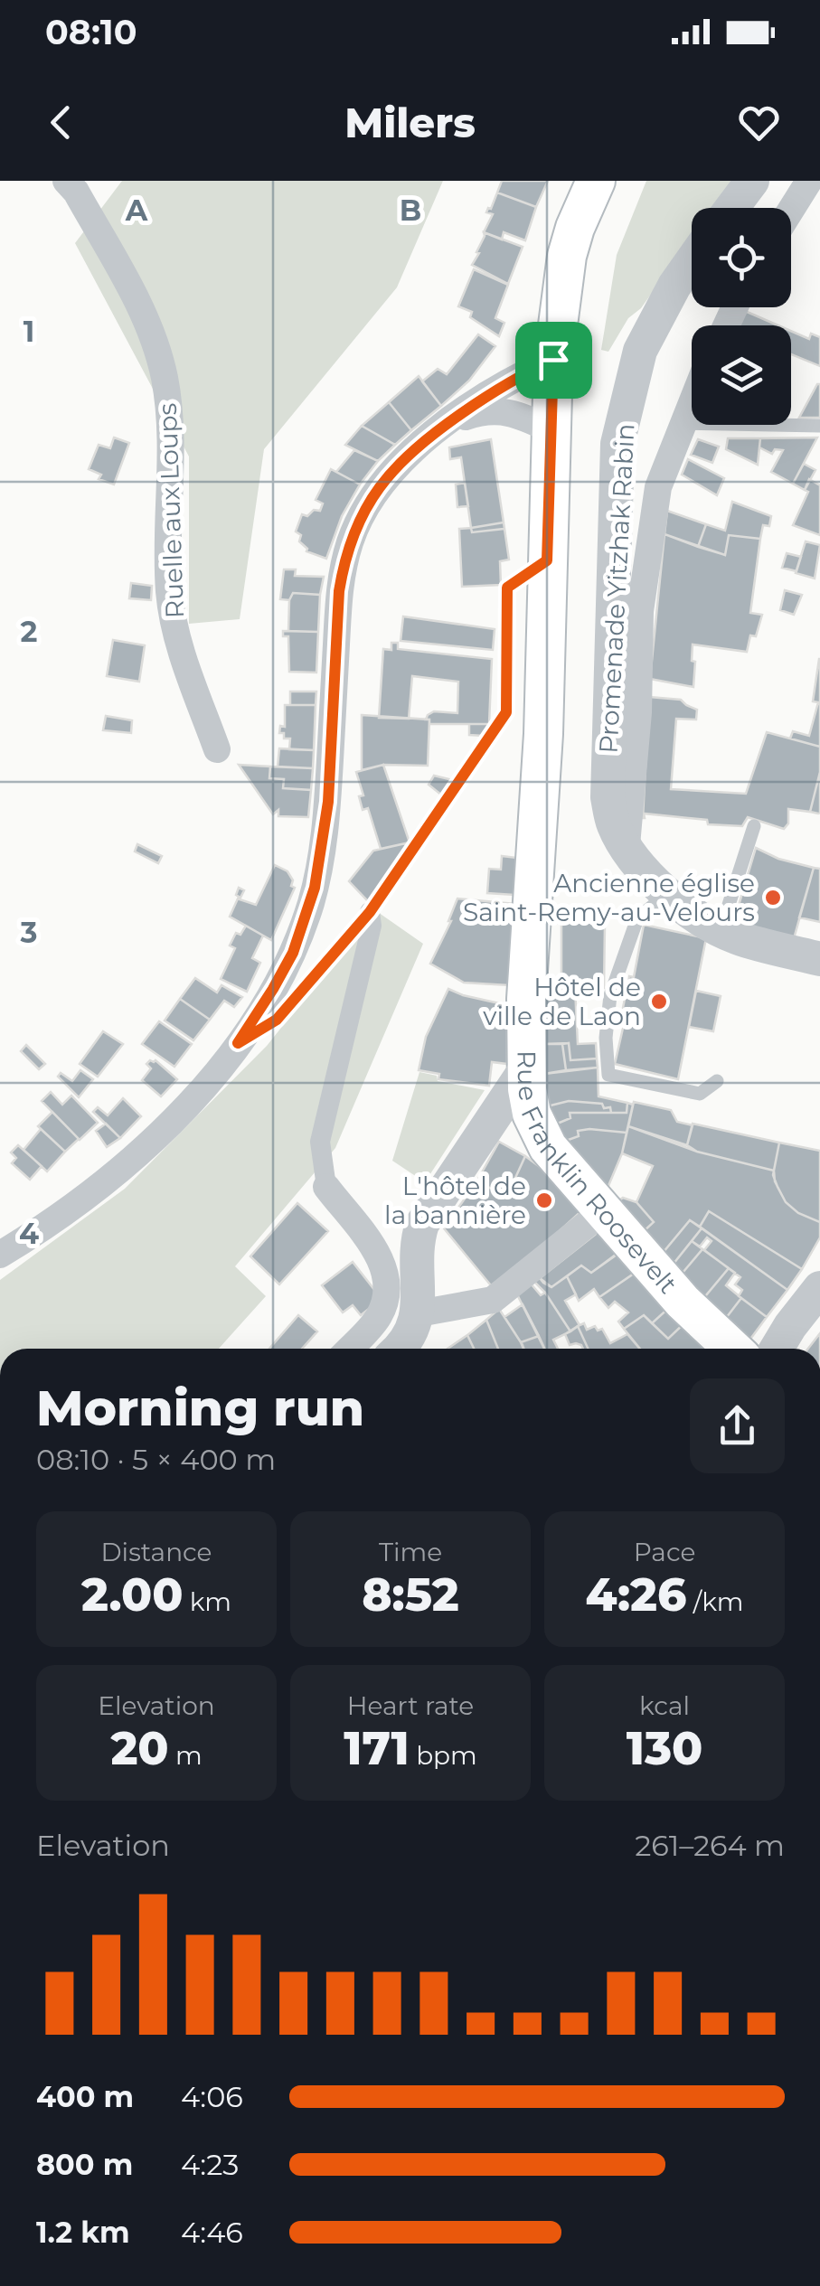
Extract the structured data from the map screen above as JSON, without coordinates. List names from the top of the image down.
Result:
{
  "streets": {
    "main road": ["Rue Franklin Roosevelt"],
    "street": ["Ruelle aux Loups", "Promenade Yitzhak Rabin"]
  },
  "places": ["Ancienne église Saint-Remy-au-Velours", "Hôtel de ville de Laon", "L'hôtel de la bannière"],
  "page": {
    "status": "08:10",
    "header": "Milers",
    "heading": ["Morning run", "08:10 · 5 × 400 m"],
    "stats": [
      ["Distance", "2.00 km"],
      ["Time", "8:52"],
      ["Pace", "4:26 /km"],
      ["Elevation", "20 m"],
      ["Heart rate", "171 bpm"],
      ["kcal", "130"]
    ],
    "chart": ["Elevation", "261–264 m"],
    "list": [
      {
        "name": "400 m",
        "note": "4:06"
      },
      {
        "name": "800 m",
        "note": "4:23"
      },
      {
        "name": "1.2 km",
        "note": "4:46"
      }
    ]
  },
  "grid": {
    "columns": ["A", "B"],
    "rows": [
      "1",
      "2",
      "3",
      "4"
    ]
  }
}
